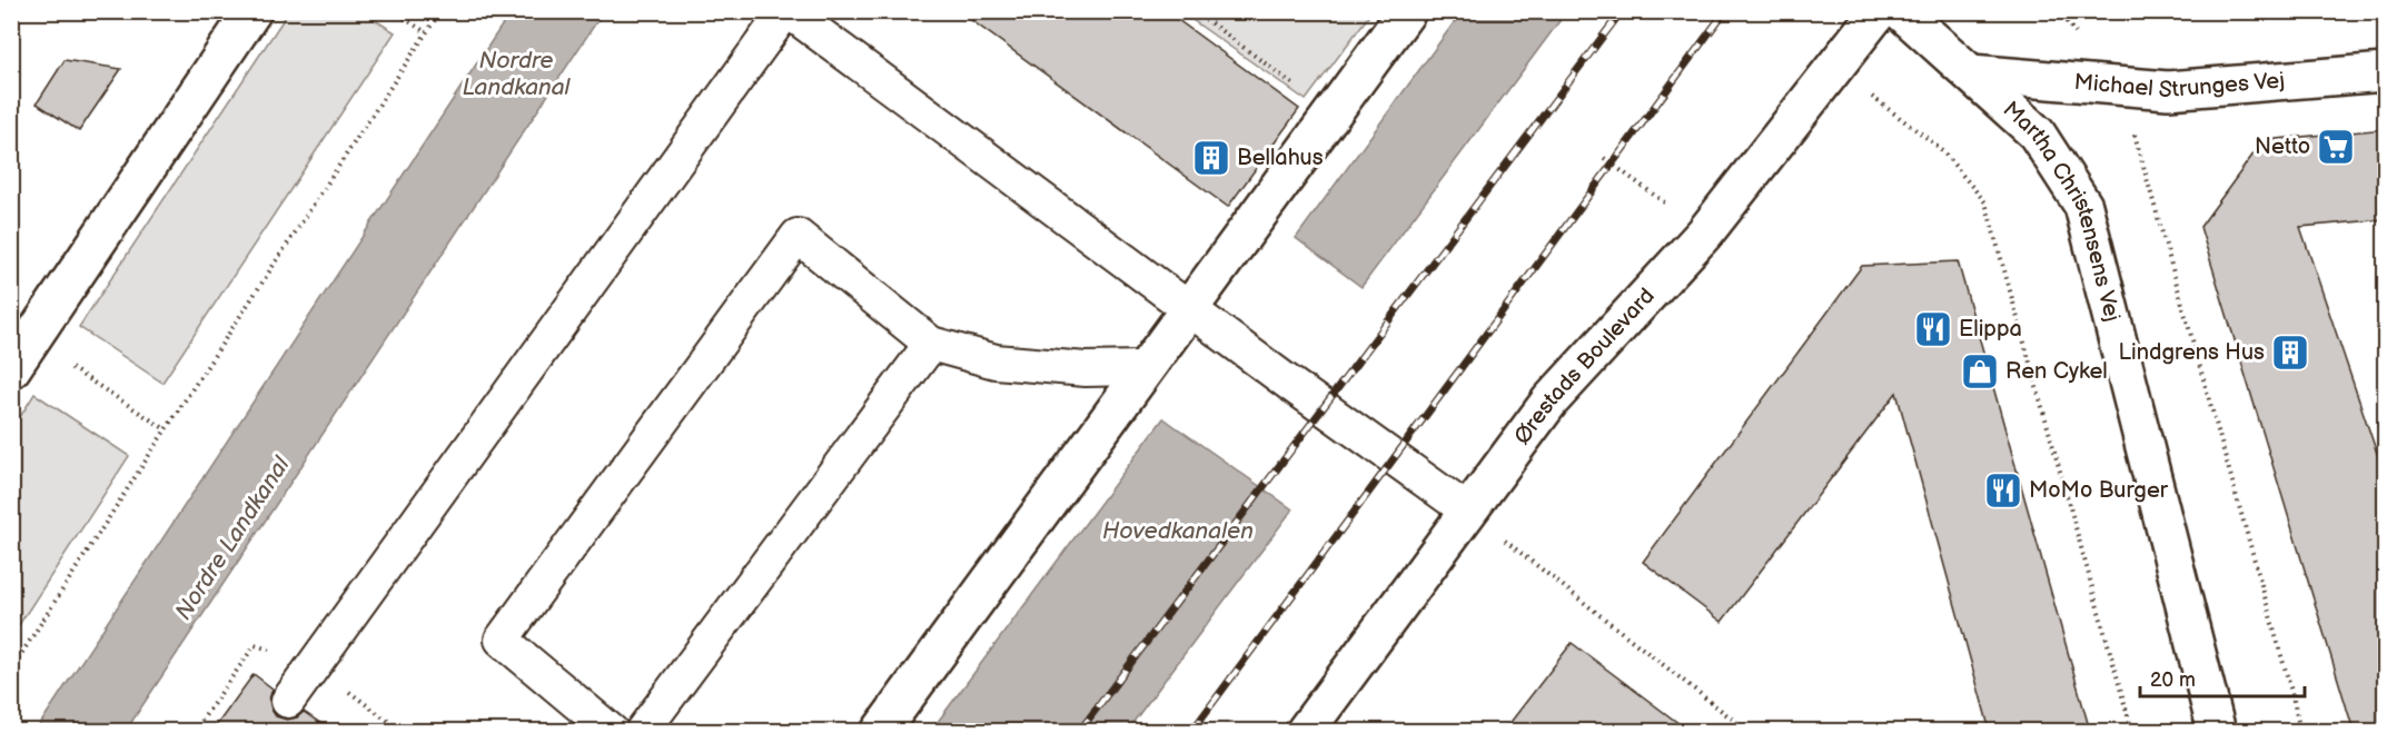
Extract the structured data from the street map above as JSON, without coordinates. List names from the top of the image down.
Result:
{
  "streets": {
    "street": ["Michael Strunges Vej", "Martha Christensens Vej", "Ørestads Boulevard"]
  },
  "crossings": [
    ["Michael Strunges Vej", "Martha Christensens Vej"]
  ],
  "water": ["Nordre Landkanal", "Hovedkanalen"],
  "places": {
    "supermarket": ["Netto"],
    "building": ["Bellahus", "Lindgrens Hus"],
    "restaurant": ["Elippa", "MoMo Burger"],
    "shop": ["Ren Cykel"]
  },
  "scale_bar": "20 m"
}
